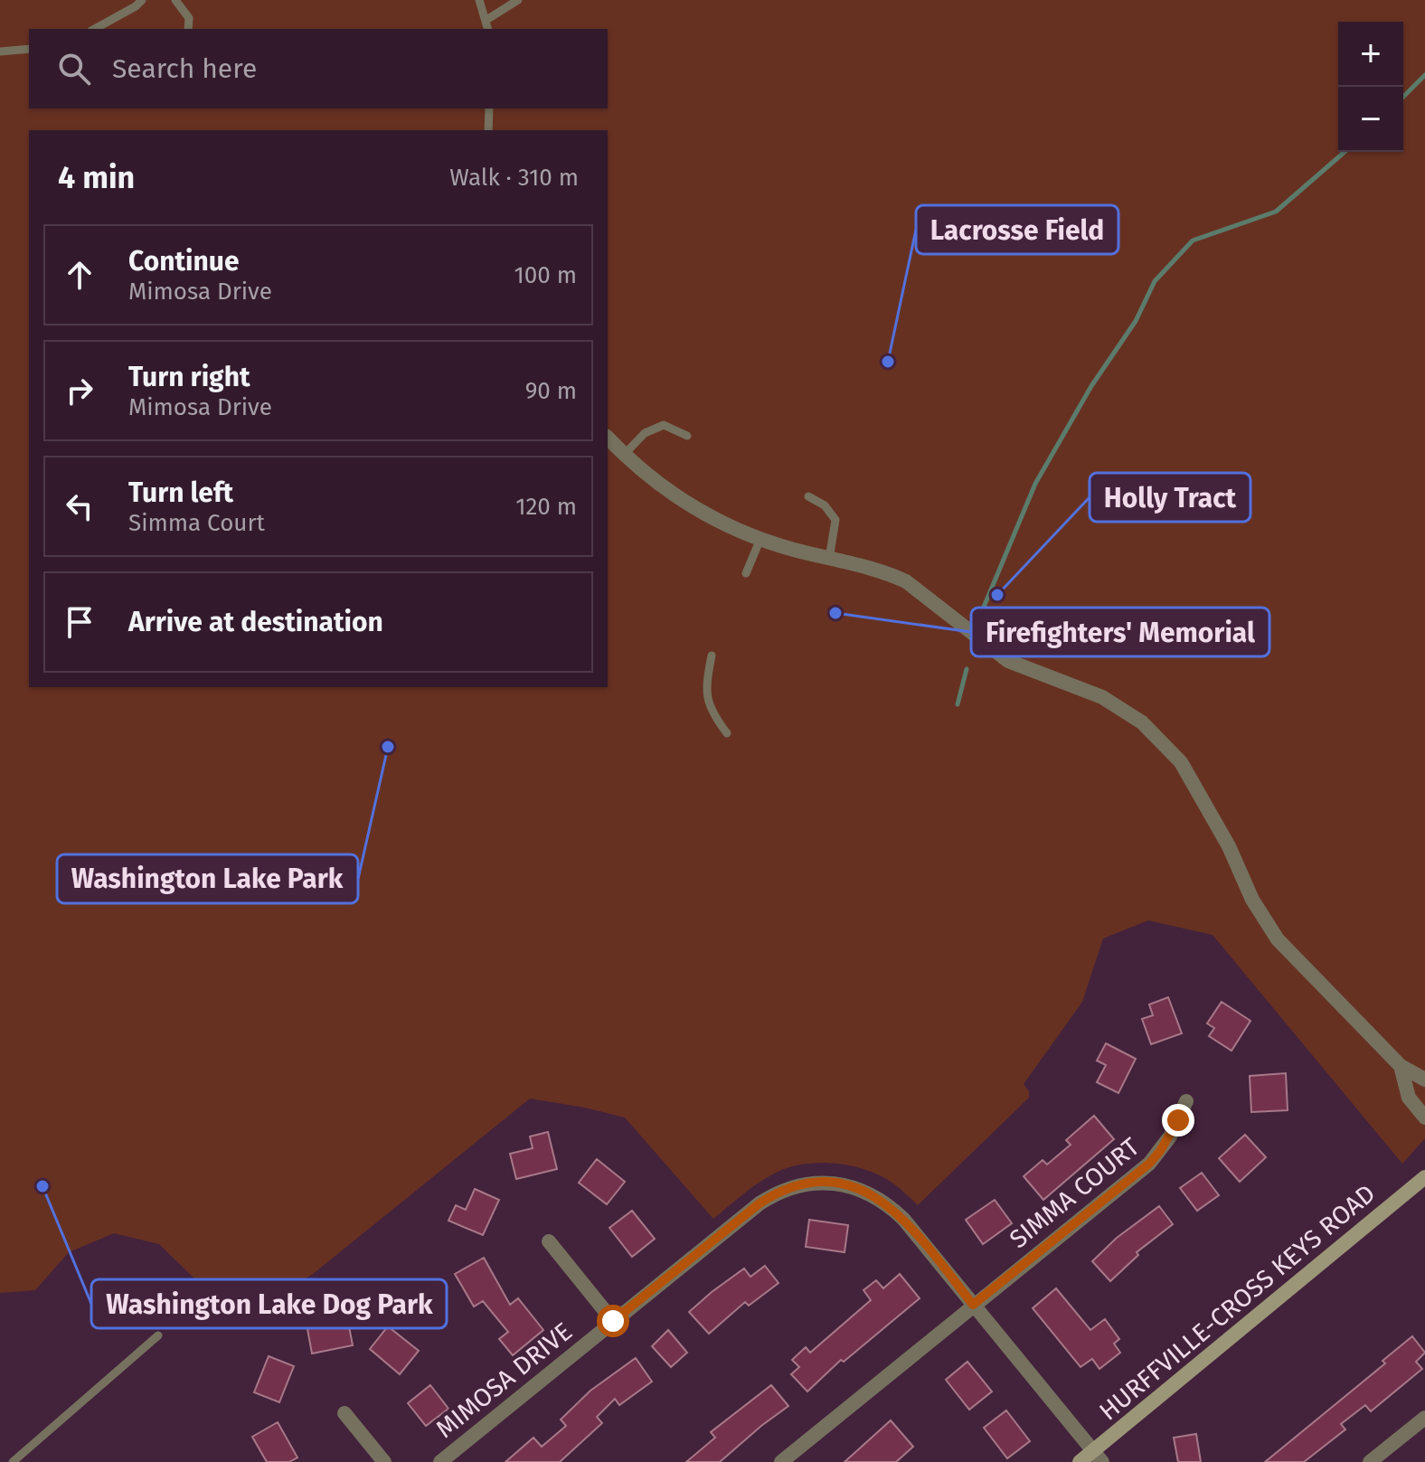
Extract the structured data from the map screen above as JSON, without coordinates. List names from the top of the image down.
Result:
{
  "streets": {
    "main road": ["HURFFVILLE-CROSS KEYS ROAD"],
    "street": ["SIMMA COURT", "MIMOSA DRIVE"]
  },
  "crossings": [
    ["SIMMA COURT", "MIMOSA DRIVE"],
    ["HURFFVILLE-CROSS KEYS ROAD", "MIMOSA DRIVE"]
  ],
  "places": [
    "Lacrosse Field",
    "Holly Tract",
    "Firefighters' Memorial",
    "Washington Lake Park",
    "Washington Lake Dog Park"
  ],
  "page": {
    "map_buttons": ["+", "−"],
    "search": "Search here",
    "heading": ["4 min", "Walk · 310 m"],
    "list": [
      ["Continue", "Mimosa Drive", "100 m"],
      ["Turn right", "Mimosa Drive", "90 m"],
      ["Turn left", "Simma Court", "120 m"],
      "Arrive at destination"
    ]
  }
}
